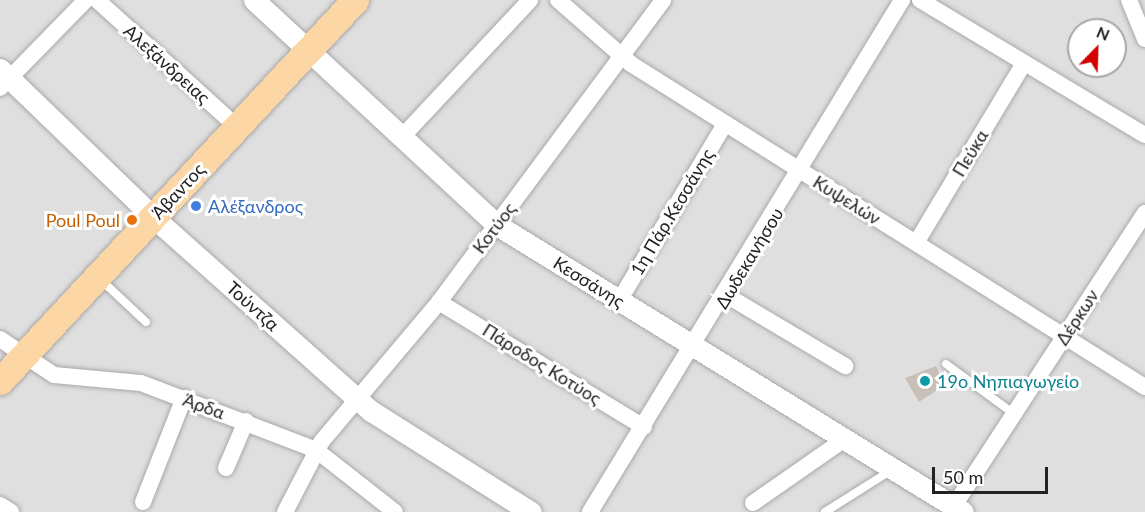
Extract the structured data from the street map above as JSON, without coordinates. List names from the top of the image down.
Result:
{
  "streets": {
    "main road": ["Άβαντος"],
    "street": [
      "Αλεξάνδρειας",
      "Πεύκα",
      "Κυψελών",
      "1η Πάρ.Κεσσάνης",
      "Κοτύος",
      "Δωδεκανήσου",
      "Κεσσάνης",
      "Τούντζα",
      "Δέρκων",
      "Πάροδος Κοτύος",
      "Άρδα"
    ]
  },
  "crossings": [
    ["Αλεξάνδρειας", "Άβαντος"],
    ["Πεύκα", "Κυψελών"],
    ["Άβαντος", "Κεσσάνης"],
    ["Άβαντος", "Τούντζα"],
    ["Άβαντος", "Άρδα"],
    ["Κυψελών", "1η Πάρ.Κεσσάνης"],
    ["Κυψελών", "Κοτύος"],
    ["Κυψελών", "Δωδεκανήσου"],
    ["Κυψελών", "Δέρκων"],
    ["1η Πάρ.Κεσσάνης", "Κεσσάνης"],
    ["Κοτύος", "Κεσσάνης"],
    ["Κοτύος", "Τούντζα"],
    ["Κοτύος", "Πάροδος Κοτύος"],
    ["Κοτύος", "Άρδα"],
    ["Δωδεκανήσου", "Κεσσάνης"],
    ["Δωδεκανήσου", "Πάροδος Κοτύος"],
    ["Κεσσάνης", "Δέρκων"]
  ],
  "places": ["Αλέξανδρος", "Poul Poul", "19ο Νηπιαγωγείο"],
  "scale_bar": "50 m",
  "north": "top right"
}
